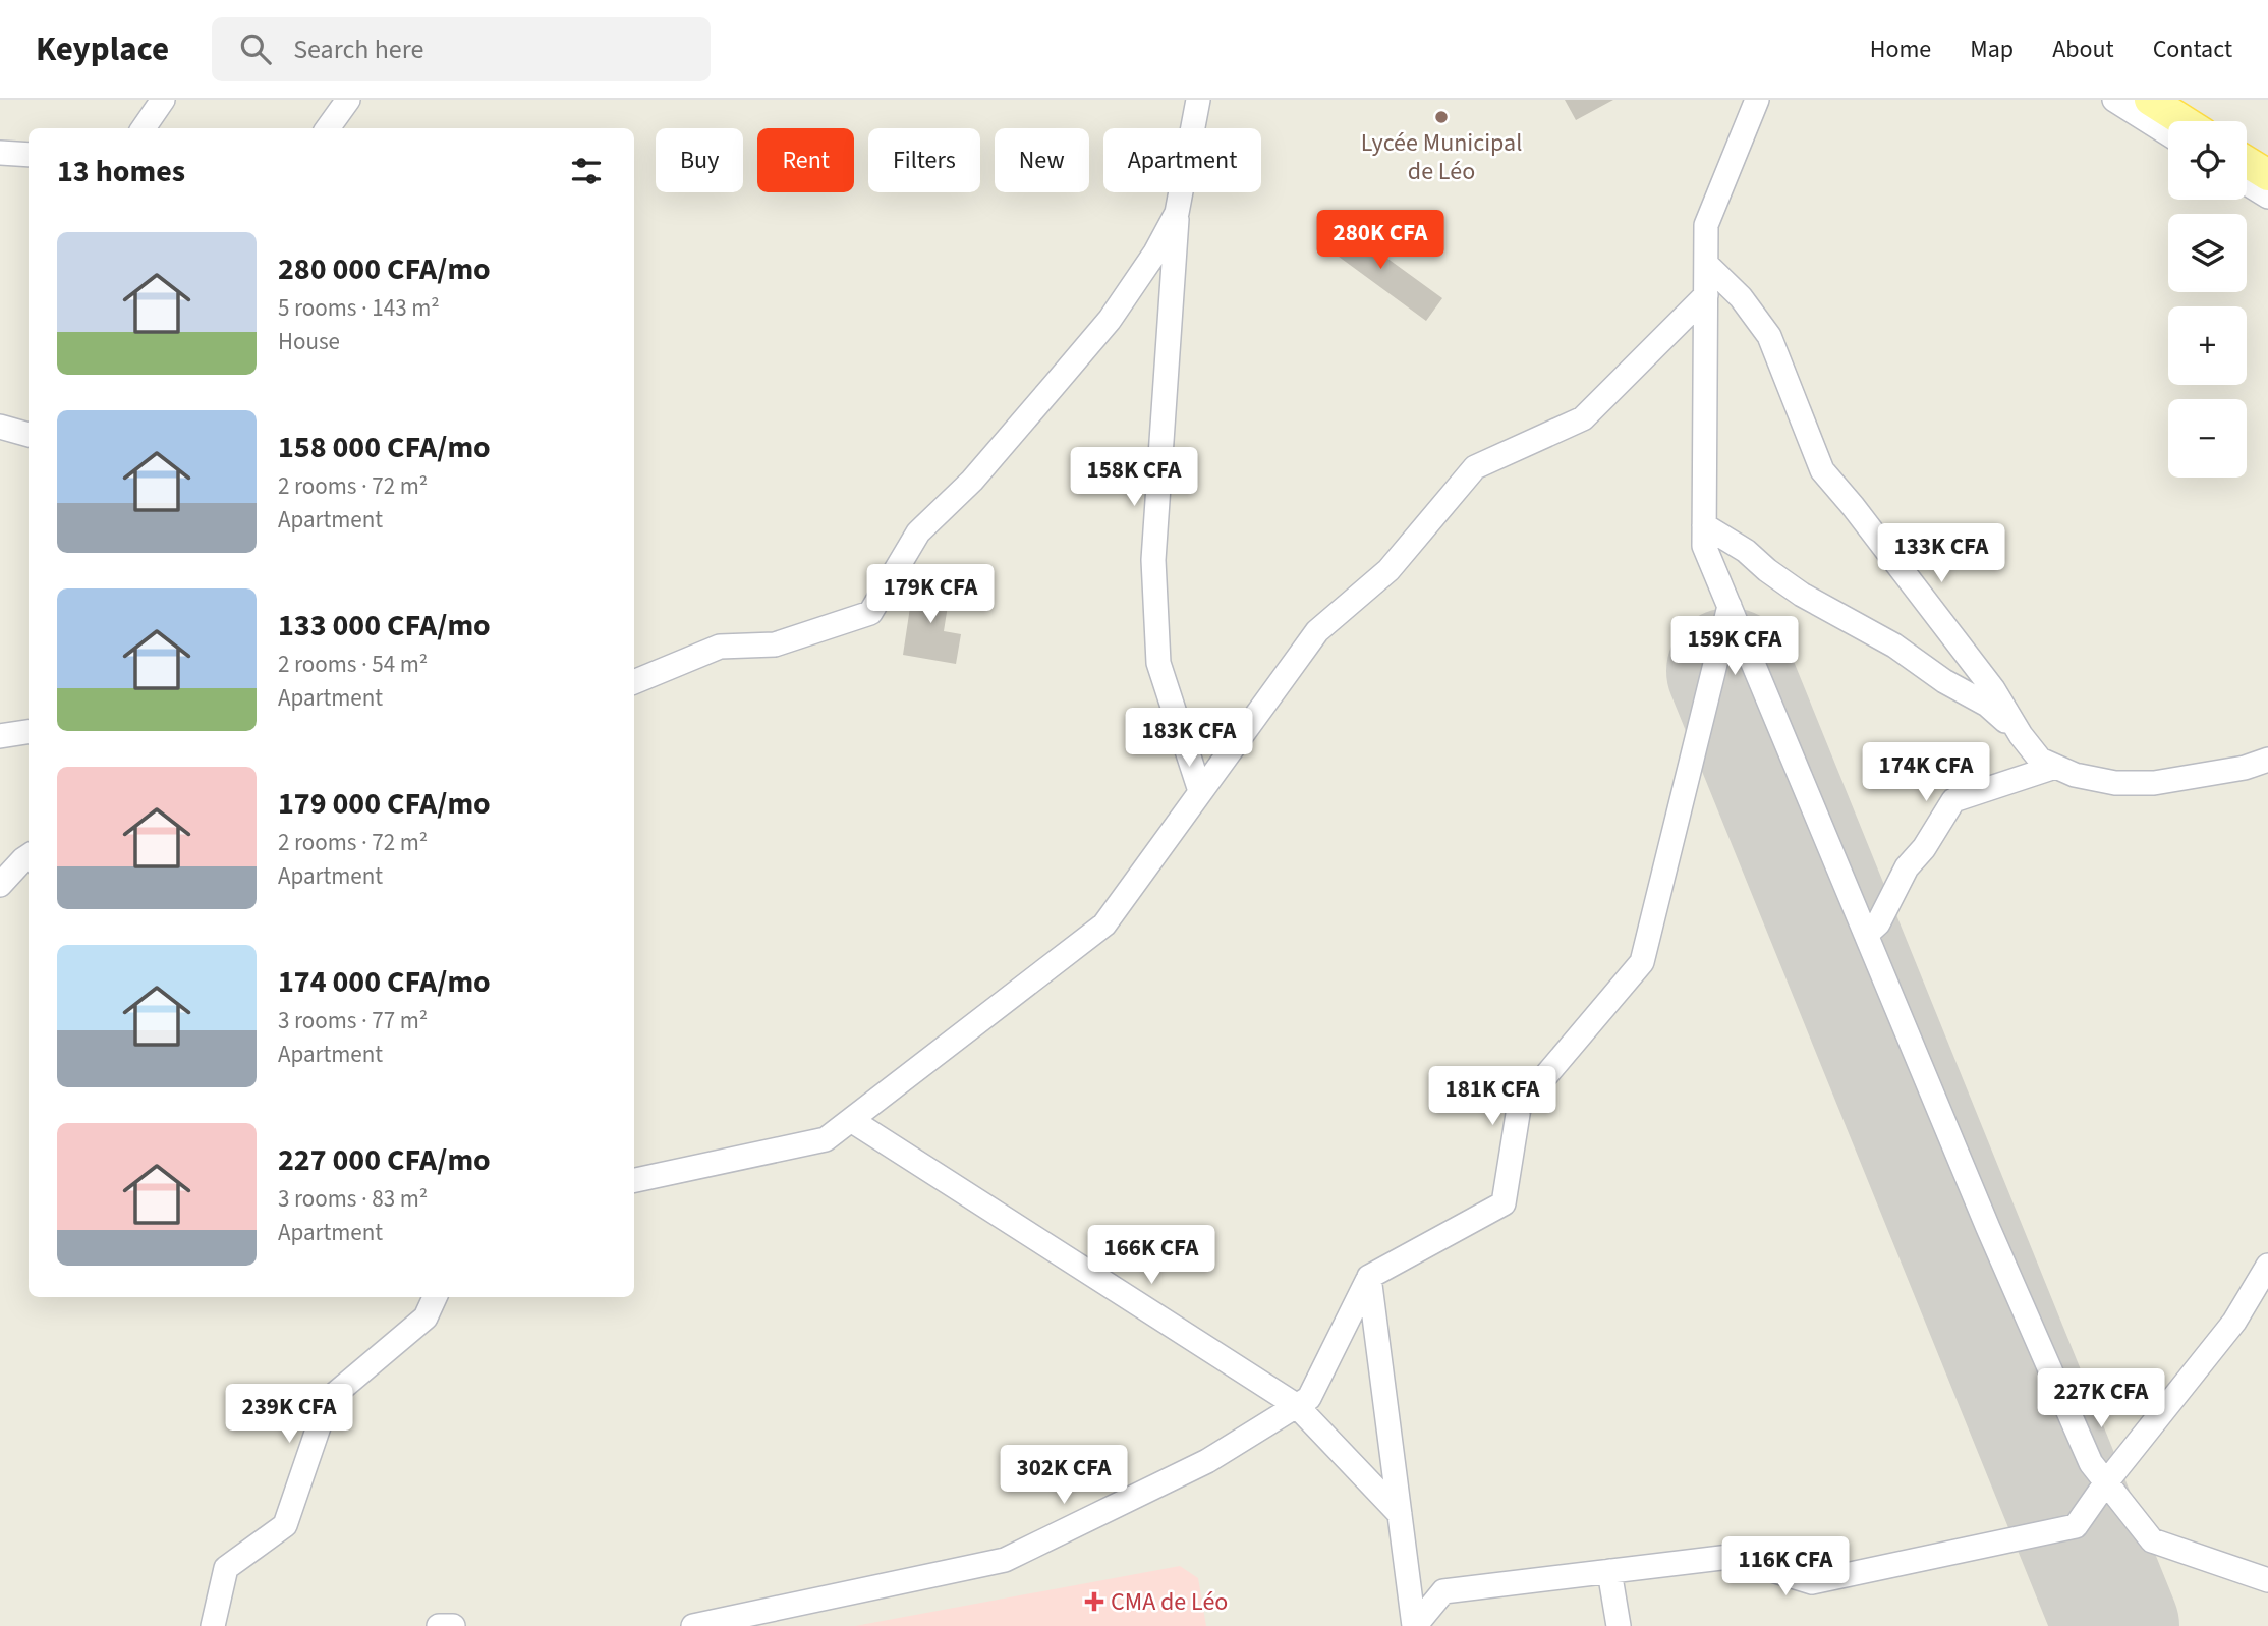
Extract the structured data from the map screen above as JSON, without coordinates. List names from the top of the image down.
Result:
{
  "places": {
    "other": ["Lycée Municipal de Léo"],
    "health": ["CMA de Léo"]
  },
  "page": {
    "header": "Keyplace",
    "search": "Search here",
    "nav": [
      "Home",
      "Map",
      "About",
      "Contact"
    ],
    "map_buttons": ["+", "−"],
    "chip": [
      "Buy",
      "Rent",
      "Filters",
      "New",
      "Apartment"
    ],
    "heading": "13 homes",
    "price": [
      "280K CFA",
      "158K CFA",
      "133K CFA",
      "179K CFA",
      "159K CFA",
      "183K CFA",
      "174K CFA",
      "181K CFA",
      "166K CFA",
      "227K CFA",
      "239K CFA",
      "302K CFA",
      "116K CFA"
    ],
    "list": [
      {
        "name": "280 000 CFA/mo",
        "note": "5 rooms · 143 m² · House"
      },
      {
        "name": "158 000 CFA/mo",
        "note": "2 rooms · 72 m² · Apartment"
      },
      {
        "name": "133 000 CFA/mo",
        "note": "2 rooms · 54 m² · Apartment"
      },
      {
        "name": "179 000 CFA/mo",
        "note": "2 rooms · 72 m² · Apartment"
      },
      {
        "name": "174 000 CFA/mo",
        "note": "3 rooms · 77 m² · Apartment"
      },
      {
        "name": "227 000 CFA/mo",
        "note": "3 rooms · 83 m² · Apartment"
      }
    ]
  }
}
